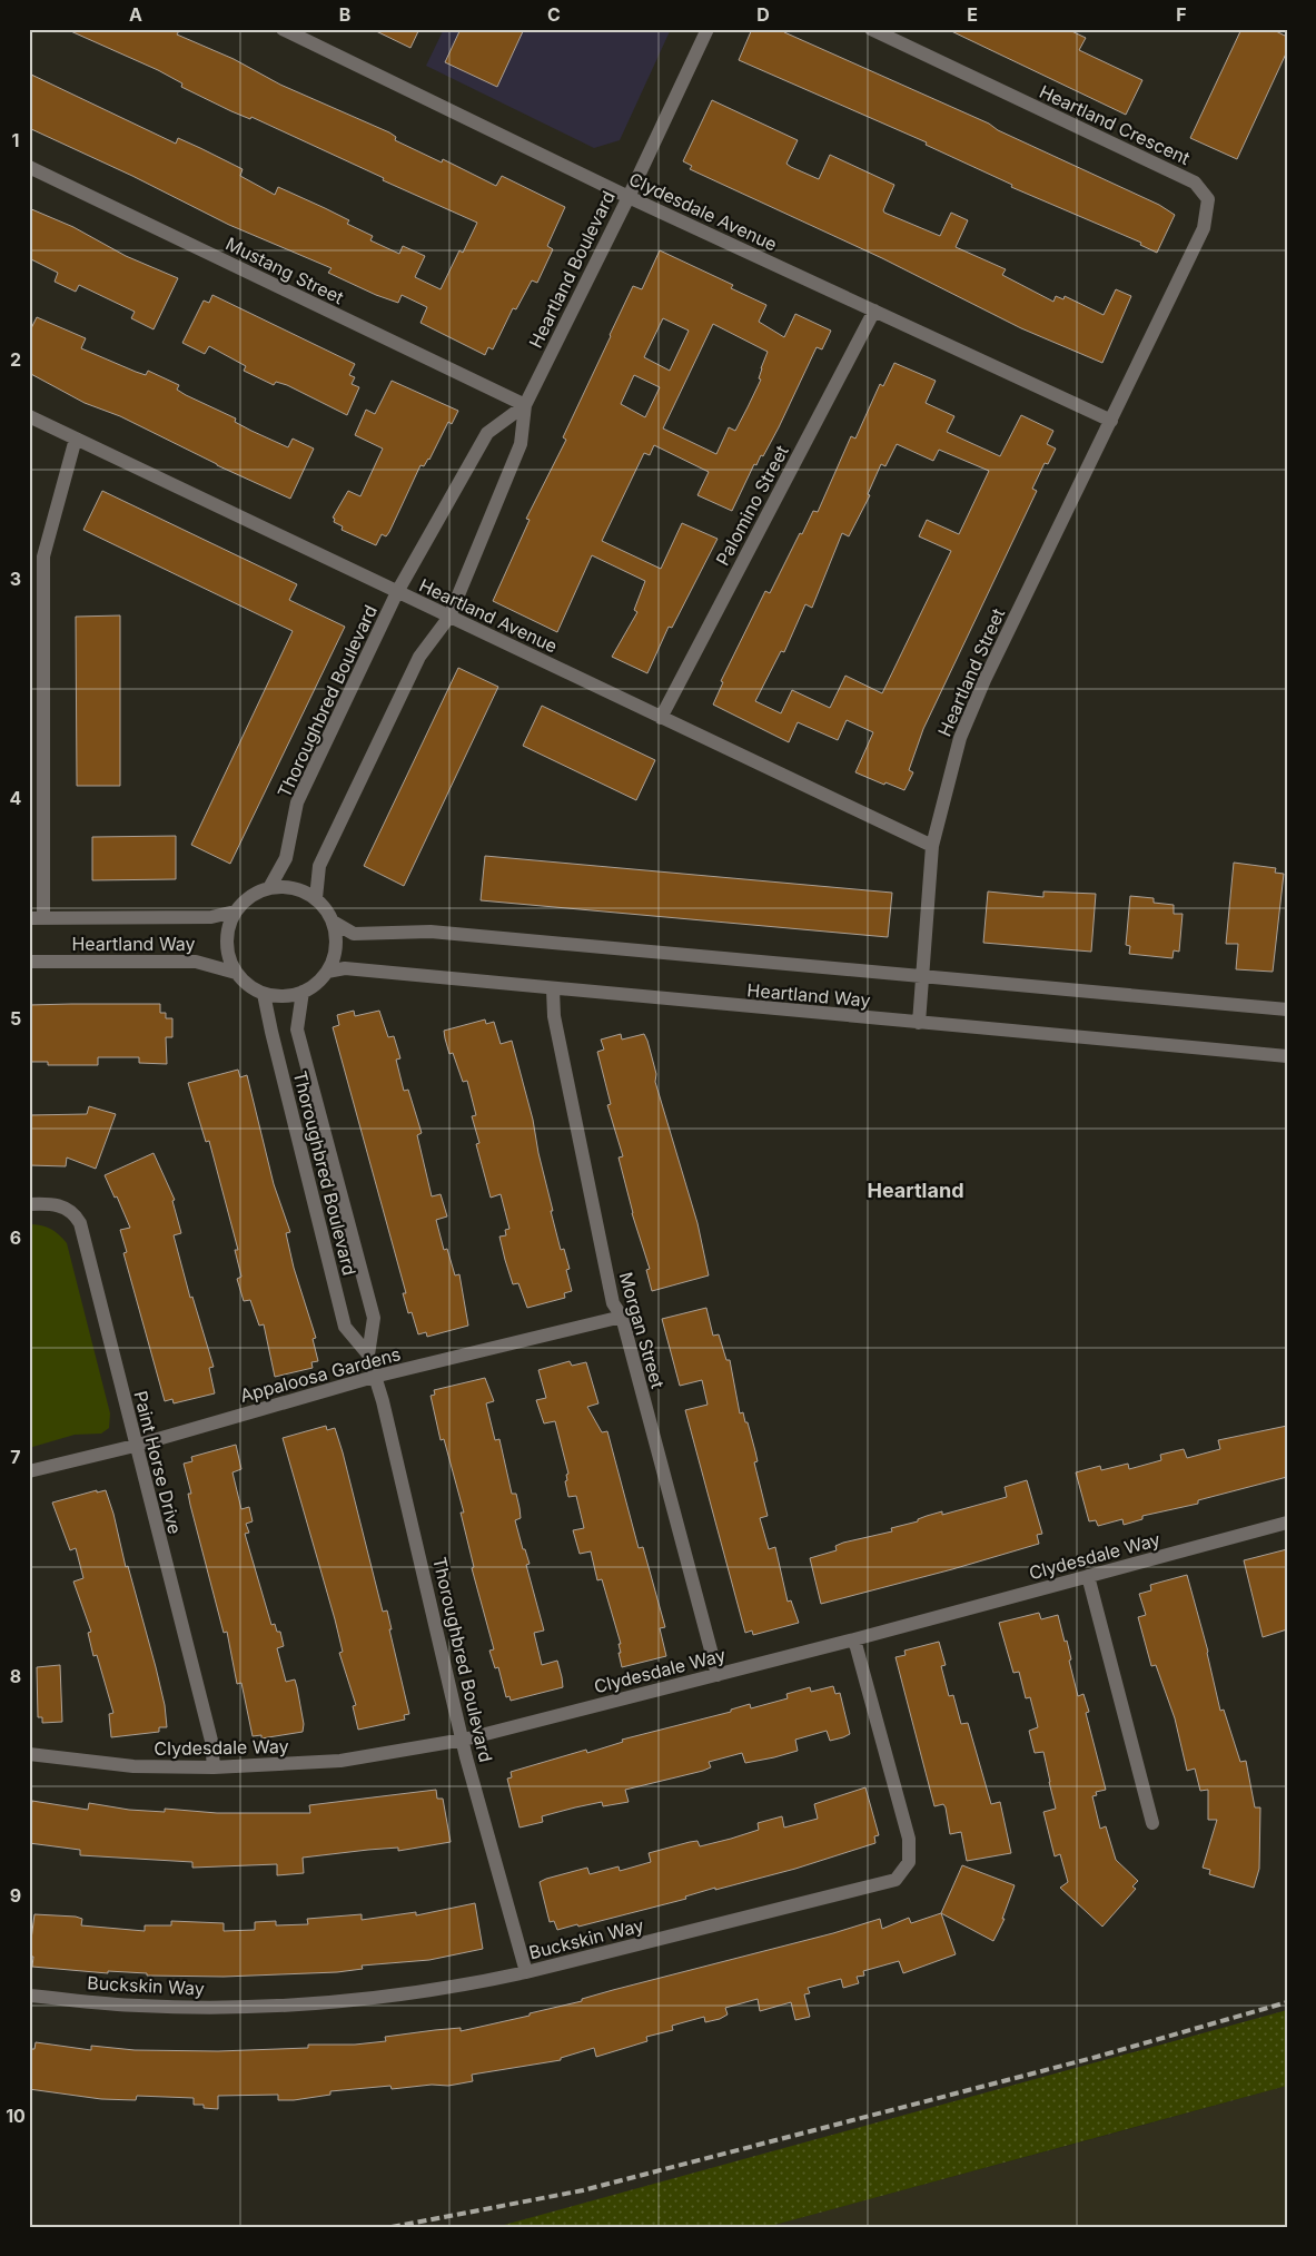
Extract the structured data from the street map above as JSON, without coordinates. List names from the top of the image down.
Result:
{
  "streets": {
    "street": [
      "Heartland Crescent",
      "Clydesdale Avenue",
      "Heartland Boulevard",
      "Mustang Street",
      "Palomino Street",
      "Heartland Avenue",
      "Heartland Street",
      "Thoroughbred Boulevard",
      "Heartland Way",
      "Morgan Street",
      "Appaloosa Gardens",
      "Paint Horse Drive",
      "Clydesdale Way",
      "Buckskin Way"
    ]
  },
  "crossings": [
    ["Heartland Crescent", "Clydesdale Avenue"],
    ["Heartland Crescent", "Heartland Street"],
    ["Clydesdale Avenue", "Heartland Boulevard"],
    ["Clydesdale Avenue", "Palomino Street"],
    ["Clydesdale Avenue", "Heartland Street"],
    ["Heartland Boulevard", "Mustang Street"],
    ["Heartland Boulevard", "Heartland Avenue"],
    ["Heartland Boulevard", "Thoroughbred Boulevard"],
    ["Palomino Street", "Heartland Avenue"],
    ["Heartland Avenue", "Heartland Street"],
    ["Heartland Avenue", "Thoroughbred Boulevard"],
    ["Heartland Street", "Heartland Way"],
    ["Thoroughbred Boulevard", "Heartland Way"],
    ["Thoroughbred Boulevard", "Appaloosa Gardens"],
    ["Thoroughbred Boulevard", "Clydesdale Way"],
    ["Thoroughbred Boulevard", "Buckskin Way"],
    ["Heartland Way", "Morgan Street"],
    ["Morgan Street", "Appaloosa Gardens"],
    ["Morgan Street", "Clydesdale Way"],
    ["Appaloosa Gardens", "Paint Horse Drive"],
    ["Paint Horse Drive", "Clydesdale Way"],
    ["Clydesdale Way", "Buckskin Way"]
  ],
  "districts": ["Heartland"],
  "grid": {
    "columns": [
      "A",
      "B",
      "C",
      "D",
      "E",
      "F"
    ],
    "rows": [
      "1",
      "2",
      "3",
      "4",
      "5",
      "6",
      "7",
      "8",
      "9",
      "10"
    ]
  }
}
